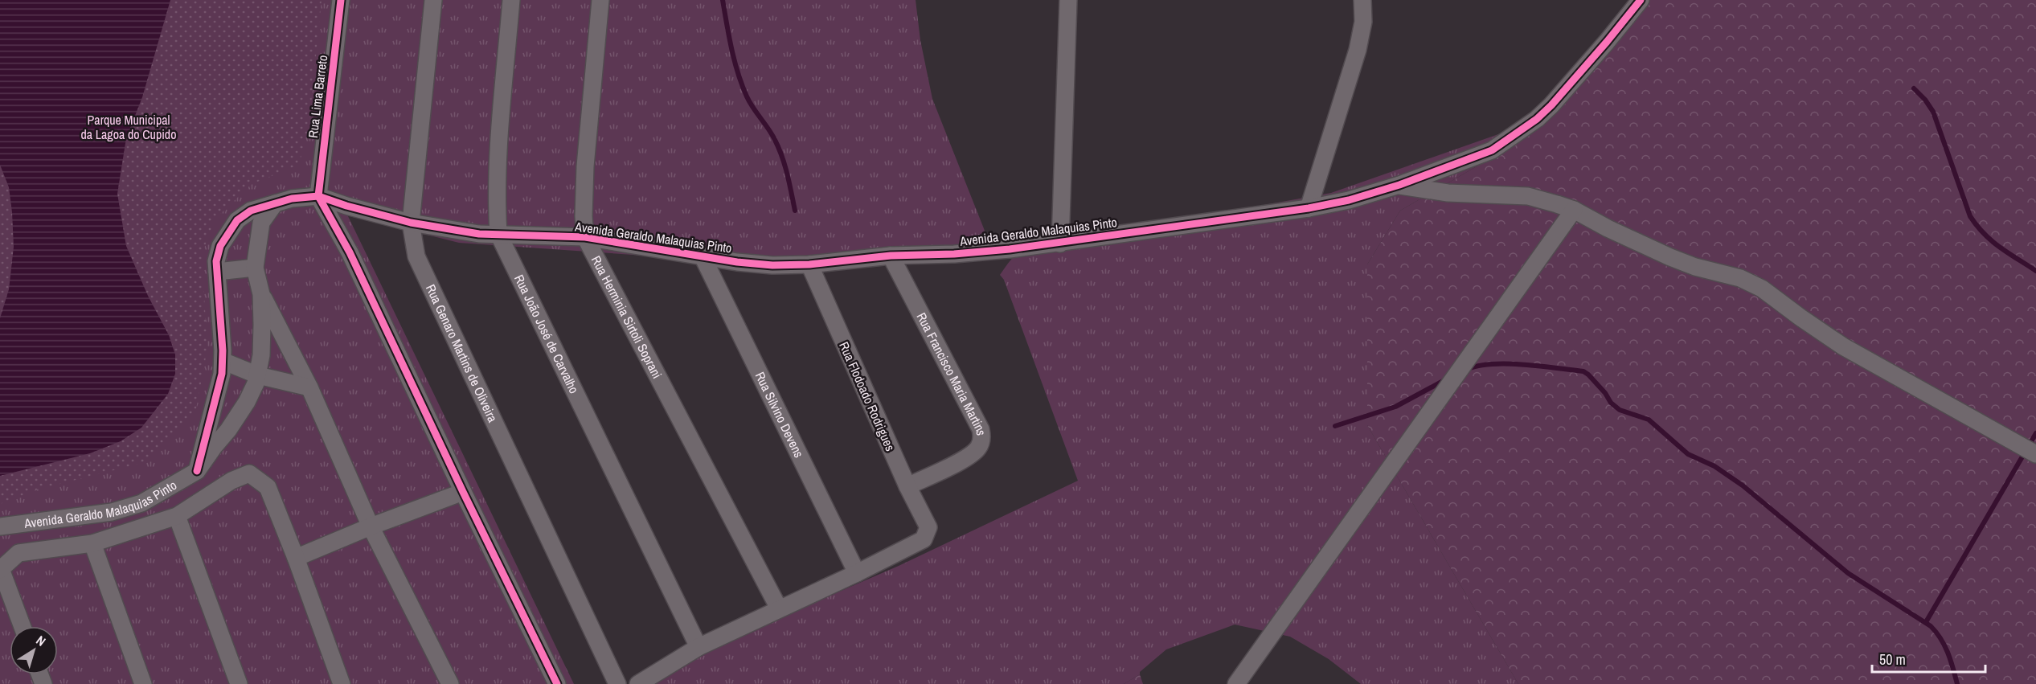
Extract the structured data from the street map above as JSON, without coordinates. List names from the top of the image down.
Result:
{
  "streets": {
    "street": [
      "Rua Lima Barreto",
      "Avenida Geraldo Malaquias Pinto",
      "Rua Herminia Sirtoli Soprani",
      "Rua João José de Carvalho",
      "Rua Genaro Martins de Oliveira",
      "Rua Francisco Maria Martins",
      "Rua Flodoado Rodrigues",
      "Rua Silvino Devens"
    ]
  },
  "crossings": [
    ["Rua Lima Barreto", "Avenida Geraldo Malaquias Pinto"],
    ["Avenida Geraldo Malaquias Pinto", "Rua Herminia Sirtoli Soprani"],
    ["Avenida Geraldo Malaquias Pinto", "Rua João José de Carvalho"],
    ["Avenida Geraldo Malaquias Pinto", "Rua Genaro Martins de Oliveira"],
    ["Avenida Geraldo Malaquias Pinto", "Rua Francisco Maria Martins"],
    ["Avenida Geraldo Malaquias Pinto", "Rua Flodoado Rodrigues"],
    ["Avenida Geraldo Malaquias Pinto", "Rua Silvino Devens"],
    ["Rua Francisco Maria Martins", "Rua Flodoado Rodrigues"],
    ["Rua Flodoado Rodrigues", "Rua Silvino Devens"]
  ],
  "parks": ["Parque Municipal da Lagoa do Cupido"],
  "scale_bar": "50 m",
  "north": "top right"
}
